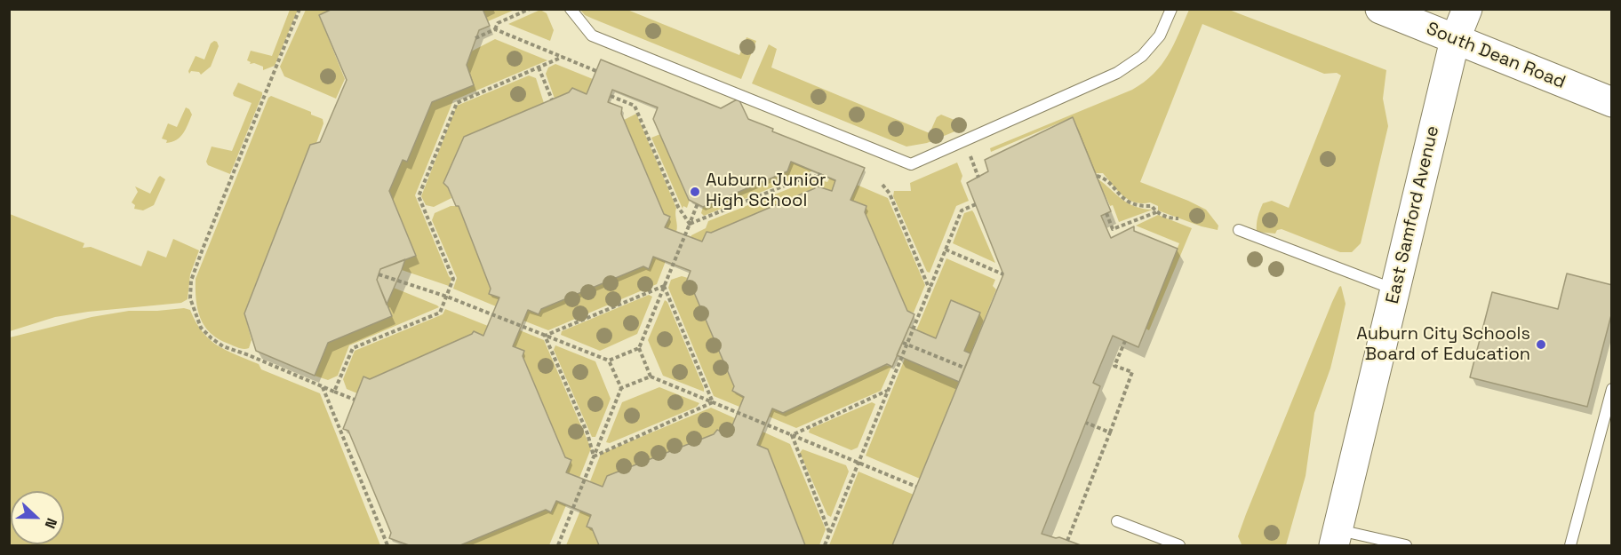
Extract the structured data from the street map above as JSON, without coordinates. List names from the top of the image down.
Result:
{
  "streets": {
    "street": ["South Dean Road", "East Samford Avenue"]
  },
  "crossings": [
    ["South Dean Road", "East Samford Avenue"]
  ],
  "places": ["Auburn Junior High School", "Auburn City Schools Board of Education"],
  "north": "right"
}
